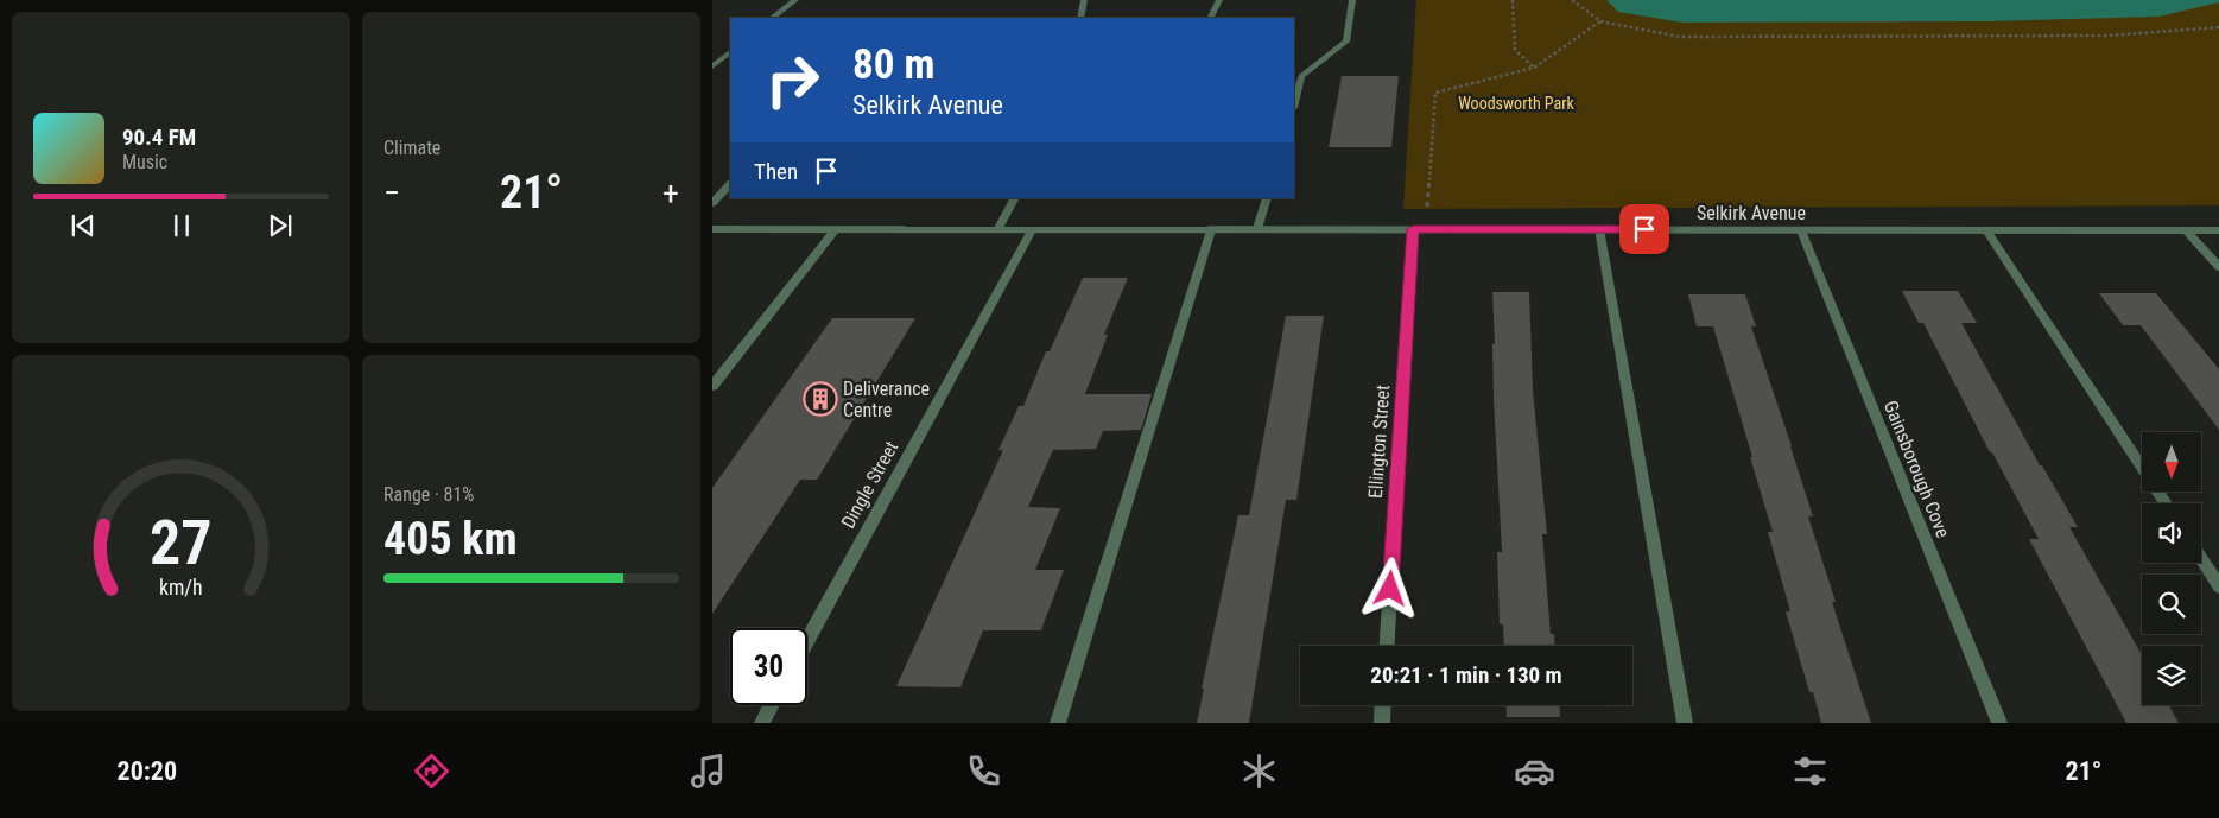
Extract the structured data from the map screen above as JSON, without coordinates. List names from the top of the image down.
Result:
{
  "streets": {
    "street": [
      "Selkirk Avenue",
      "Ellington Street",
      "Gainsborough Cove",
      "Dingle Street"
    ]
  },
  "crossings": [
    ["Selkirk Avenue", "Ellington Street"],
    ["Selkirk Avenue", "Gainsborough Cove"],
    ["Selkirk Avenue", "Dingle Street"]
  ],
  "parks": ["Woodsworth Park"],
  "places": {
    "building": ["Deliverance Centre"]
  },
  "north": "bottom",
  "page": {
    "tile": [
      "Climate",
      ["Range · 81%", "405 km"]
    ],
    "turn": ["80 m", "Selkirk Avenue"],
    "song": ["90.4 FM", "Music"],
    "then": "Then",
    "heat": ["−", "21°", "+"],
    "limit": "30",
    "trip": "20:21 · 1 min · 130 m",
    "tabs": ["20:20", "21°"],
    "gauge": ["27", "km/h"]
  }
}
